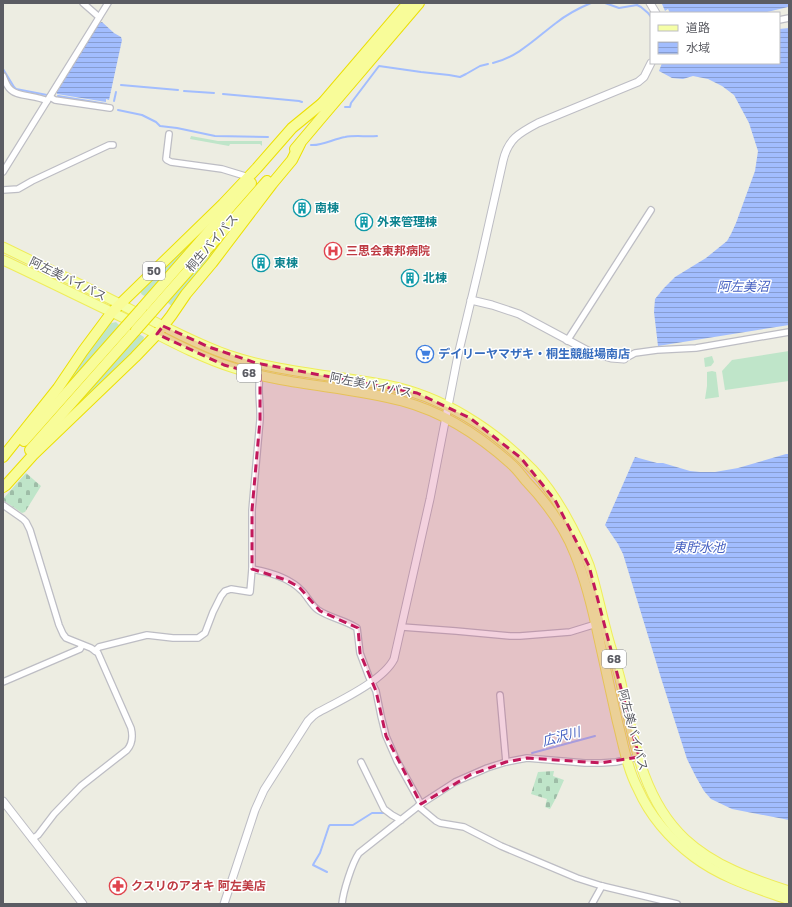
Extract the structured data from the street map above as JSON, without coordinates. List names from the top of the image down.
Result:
{
  "streets": {
    "highway": ["桐生バイパス", "50"],
    "main road": ["阿左美バイパス", "68"]
  },
  "crossings": [
    ["桐生バイパス", "50"],
    ["50", "阿左美バイパス"]
  ],
  "water": ["阿左美沼", "東貯水池", "広沢川"],
  "places": {
    "building": [
      "南棟",
      "外来管理棟",
      "東棟",
      "北棟"
    ],
    "hospital": ["三思会東邦病院"],
    "supermarket": ["デイリーヤマザキ・桐生競艇場南店"],
    "pharmacy": ["クスリのアオキ 阿左美店"]
  },
  "legend": ["道路", "水域"]
}
